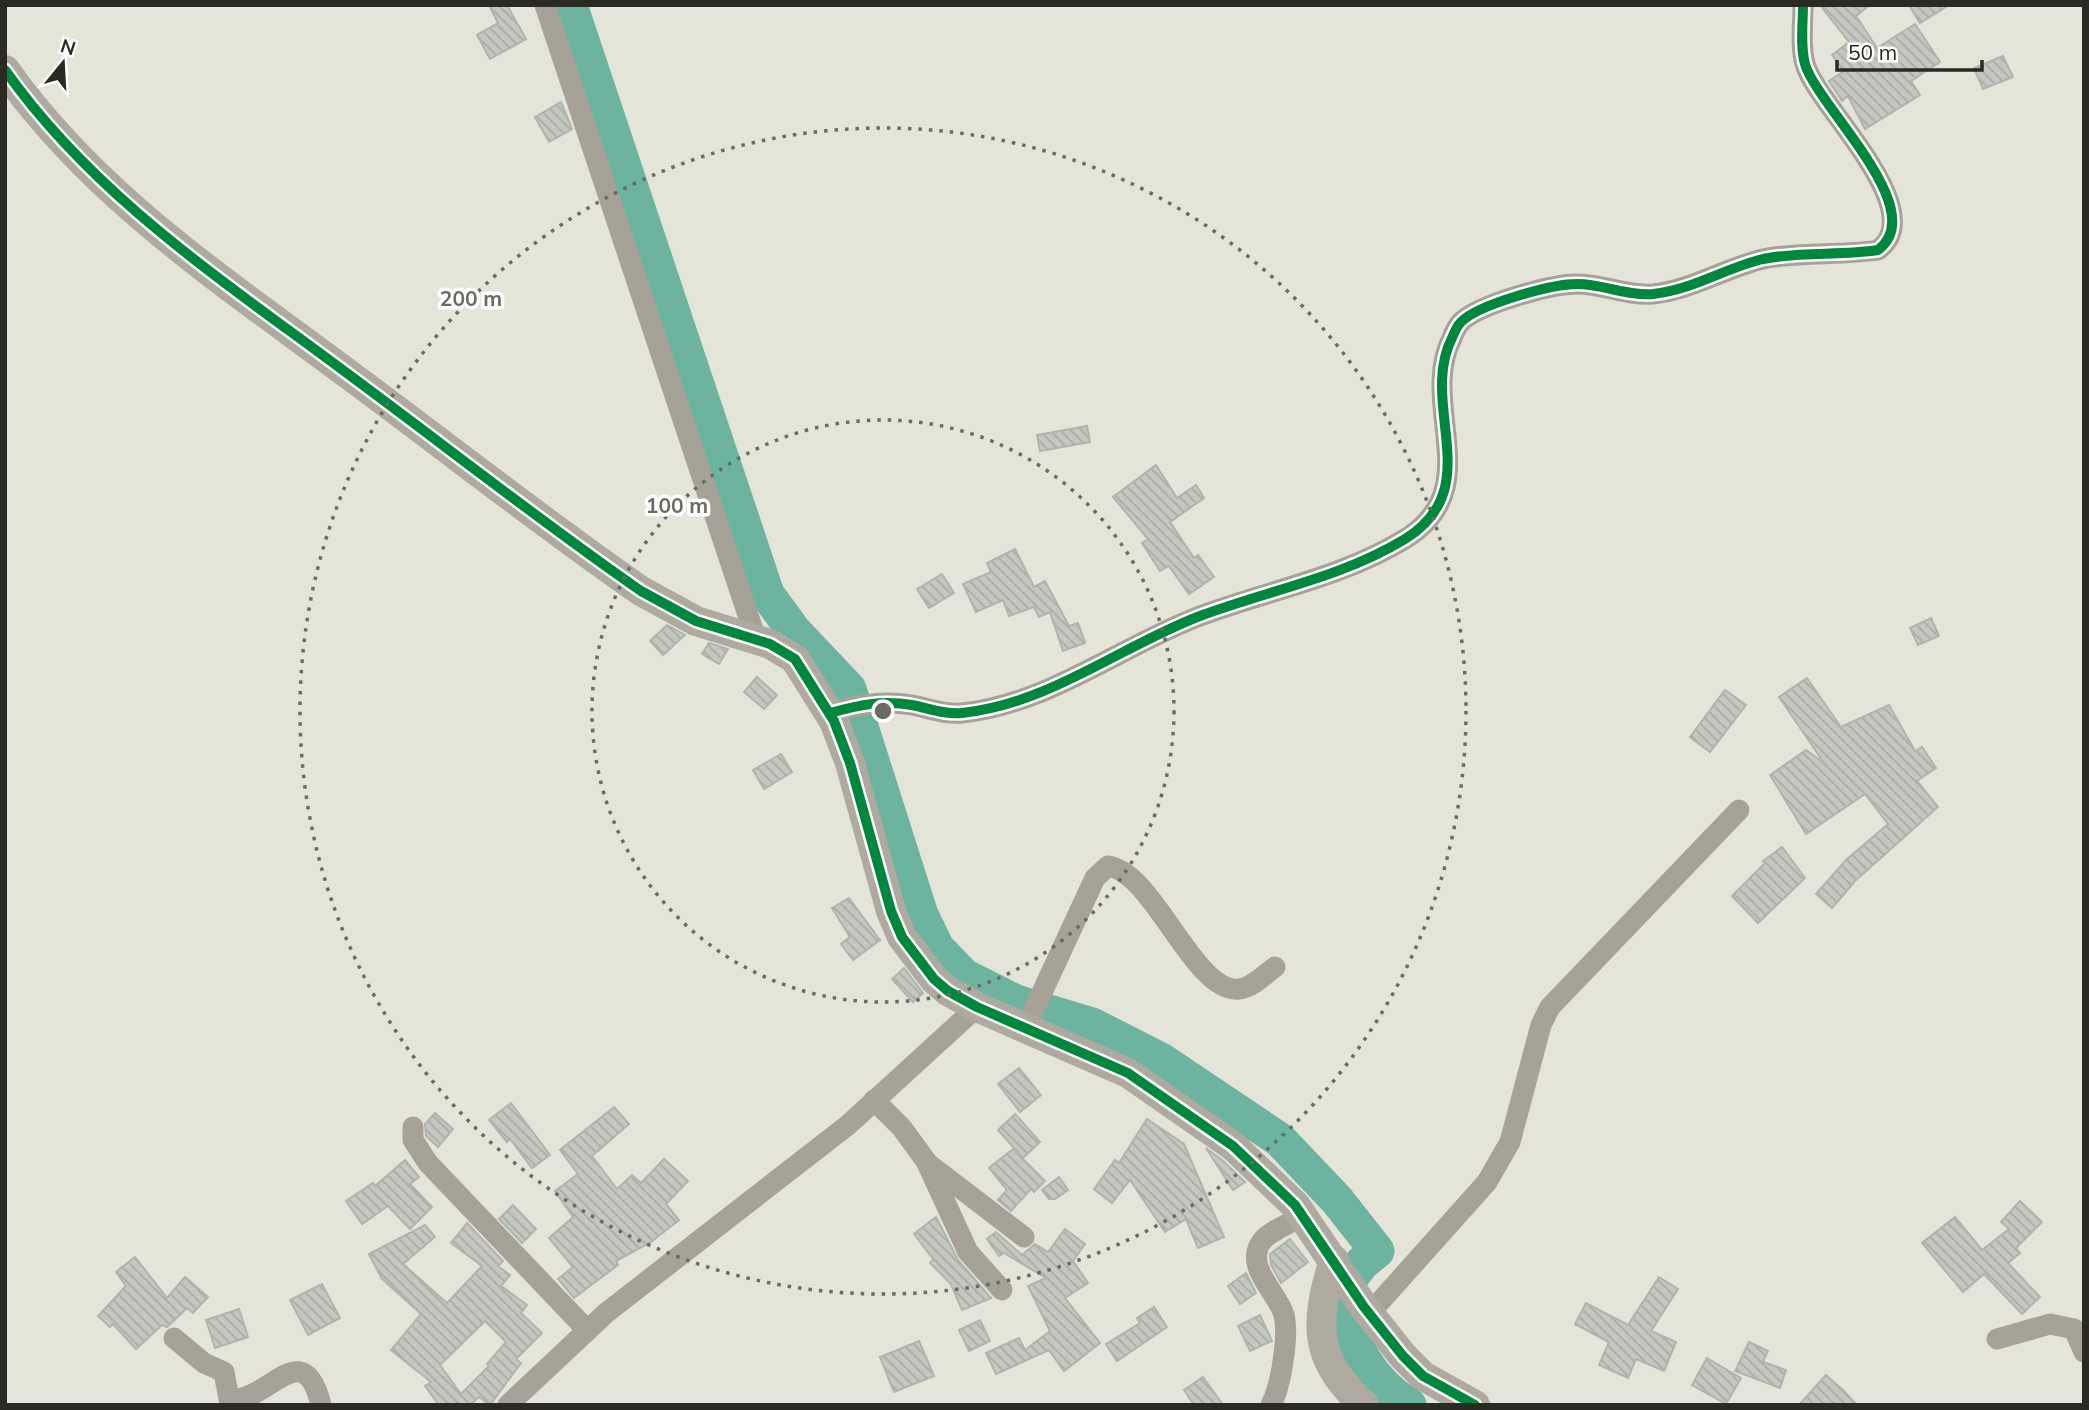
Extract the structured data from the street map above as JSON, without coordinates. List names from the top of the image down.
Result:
{
  "scale_bar": "50 m",
  "north": "top",
  "rings": ["200 m", "100 m"]
}
